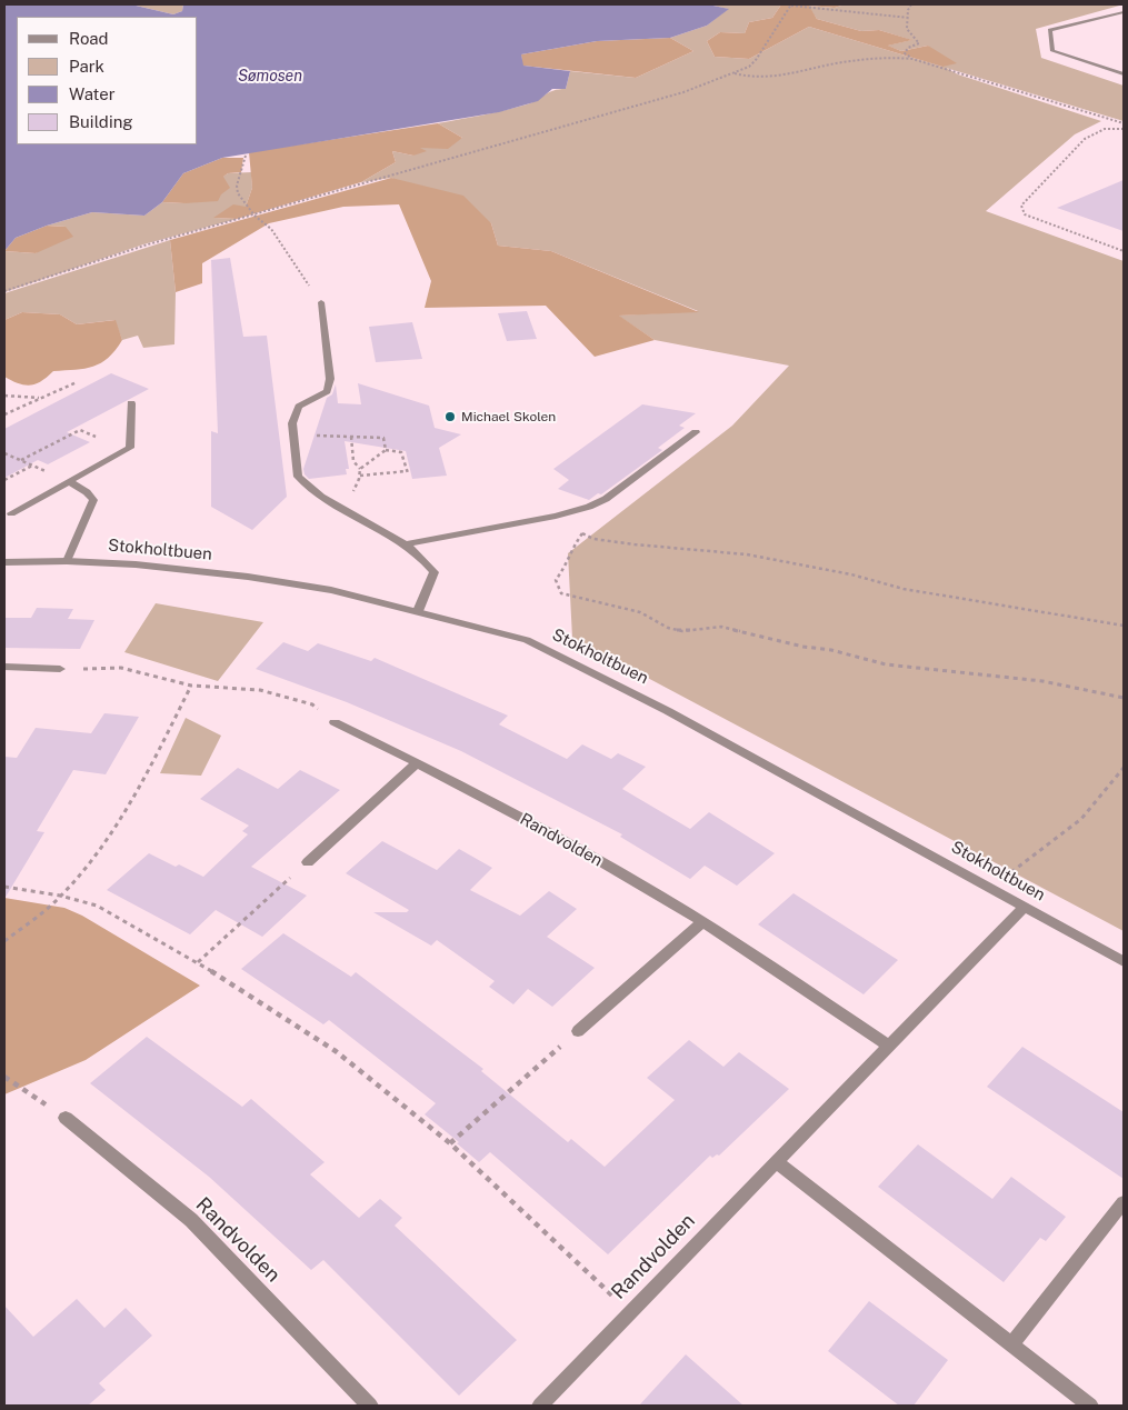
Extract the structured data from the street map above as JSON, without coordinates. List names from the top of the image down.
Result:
{
  "streets": {
    "street": ["Stokholtbuen", "Randvolden"]
  },
  "crossings": [
    ["Stokholtbuen", "Randvolden"]
  ],
  "water": ["Sømosen"],
  "places": ["Michael Skolen"],
  "legend": [
    "Road",
    "Park",
    "Water",
    "Building"
  ]
}
